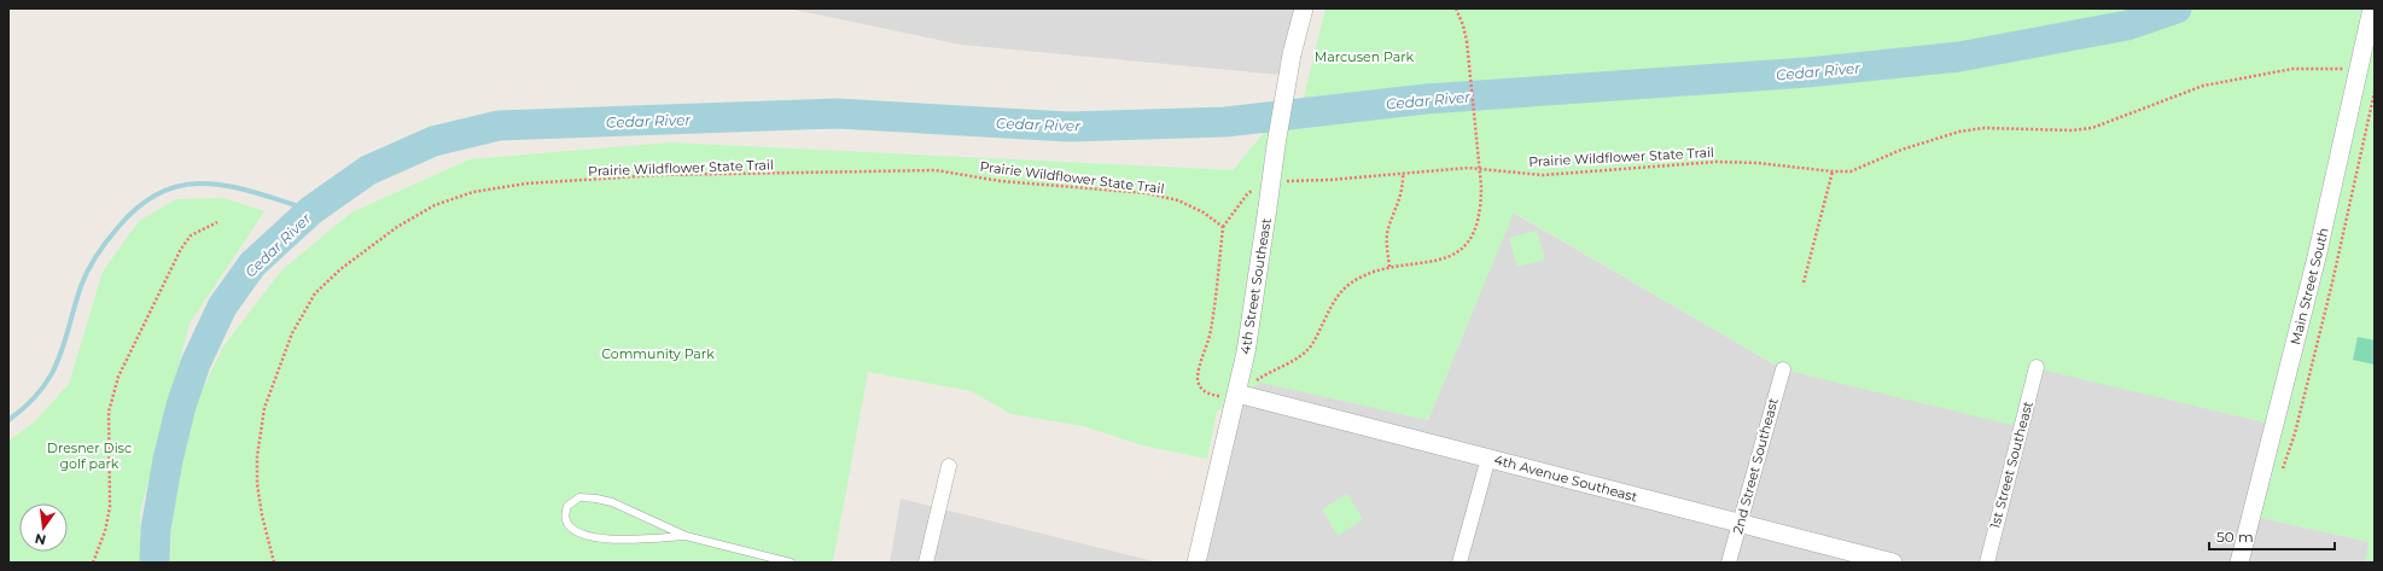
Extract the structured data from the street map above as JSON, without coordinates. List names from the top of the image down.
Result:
{
  "streets": {
    "street": [
      "4th Street Southeast",
      "Main Street South",
      "1st Street Southeast",
      "2nd Street Southeast",
      "4th Avenue Southeast"
    ],
    "path": ["Prairie Wildflower State Trail"]
  },
  "crossings": [
    ["Prairie Wildflower State Trail", "Main Street South"],
    ["4th Street Southeast", "4th Avenue Southeast"],
    ["2nd Street Southeast", "4th Avenue Southeast"]
  ],
  "water": ["Cedar River"],
  "parks": ["Marcusen Park", "Community Park", "Dresner Disc golf park"],
  "scale_bar": "50 m",
  "north": "bottom"
}
